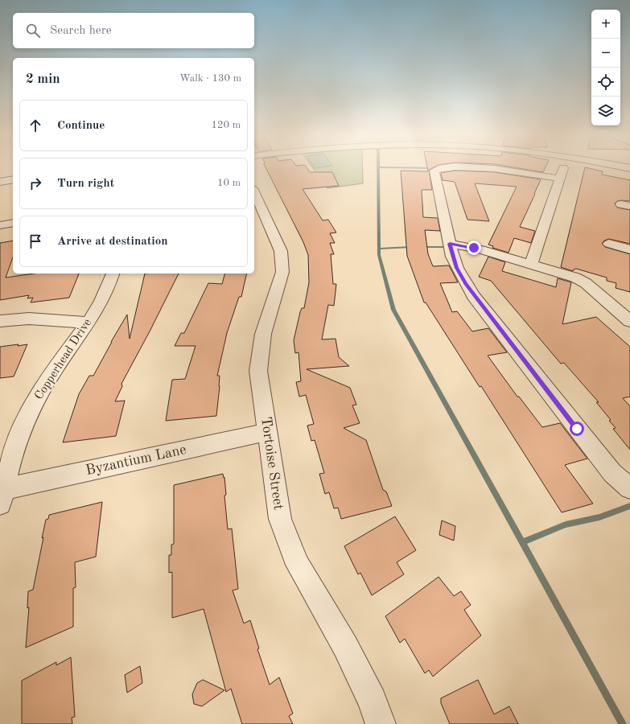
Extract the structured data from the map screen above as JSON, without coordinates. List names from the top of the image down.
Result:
{
  "streets": {
    "street": ["Copperhead Drive", "Byzantium Lane", "Tortoise Street"]
  },
  "crossings": [
    ["Copperhead Drive", "Byzantium Lane"],
    ["Byzantium Lane", "Tortoise Street"]
  ],
  "page": {
    "map_buttons": ["+", "−"],
    "search": "Search here",
    "heading": ["2 min", "Walk · 130 m"],
    "list": [
      ["Continue", "120 m"],
      ["Turn right", "10 m"],
      "Arrive at destination"
    ]
  }
}
